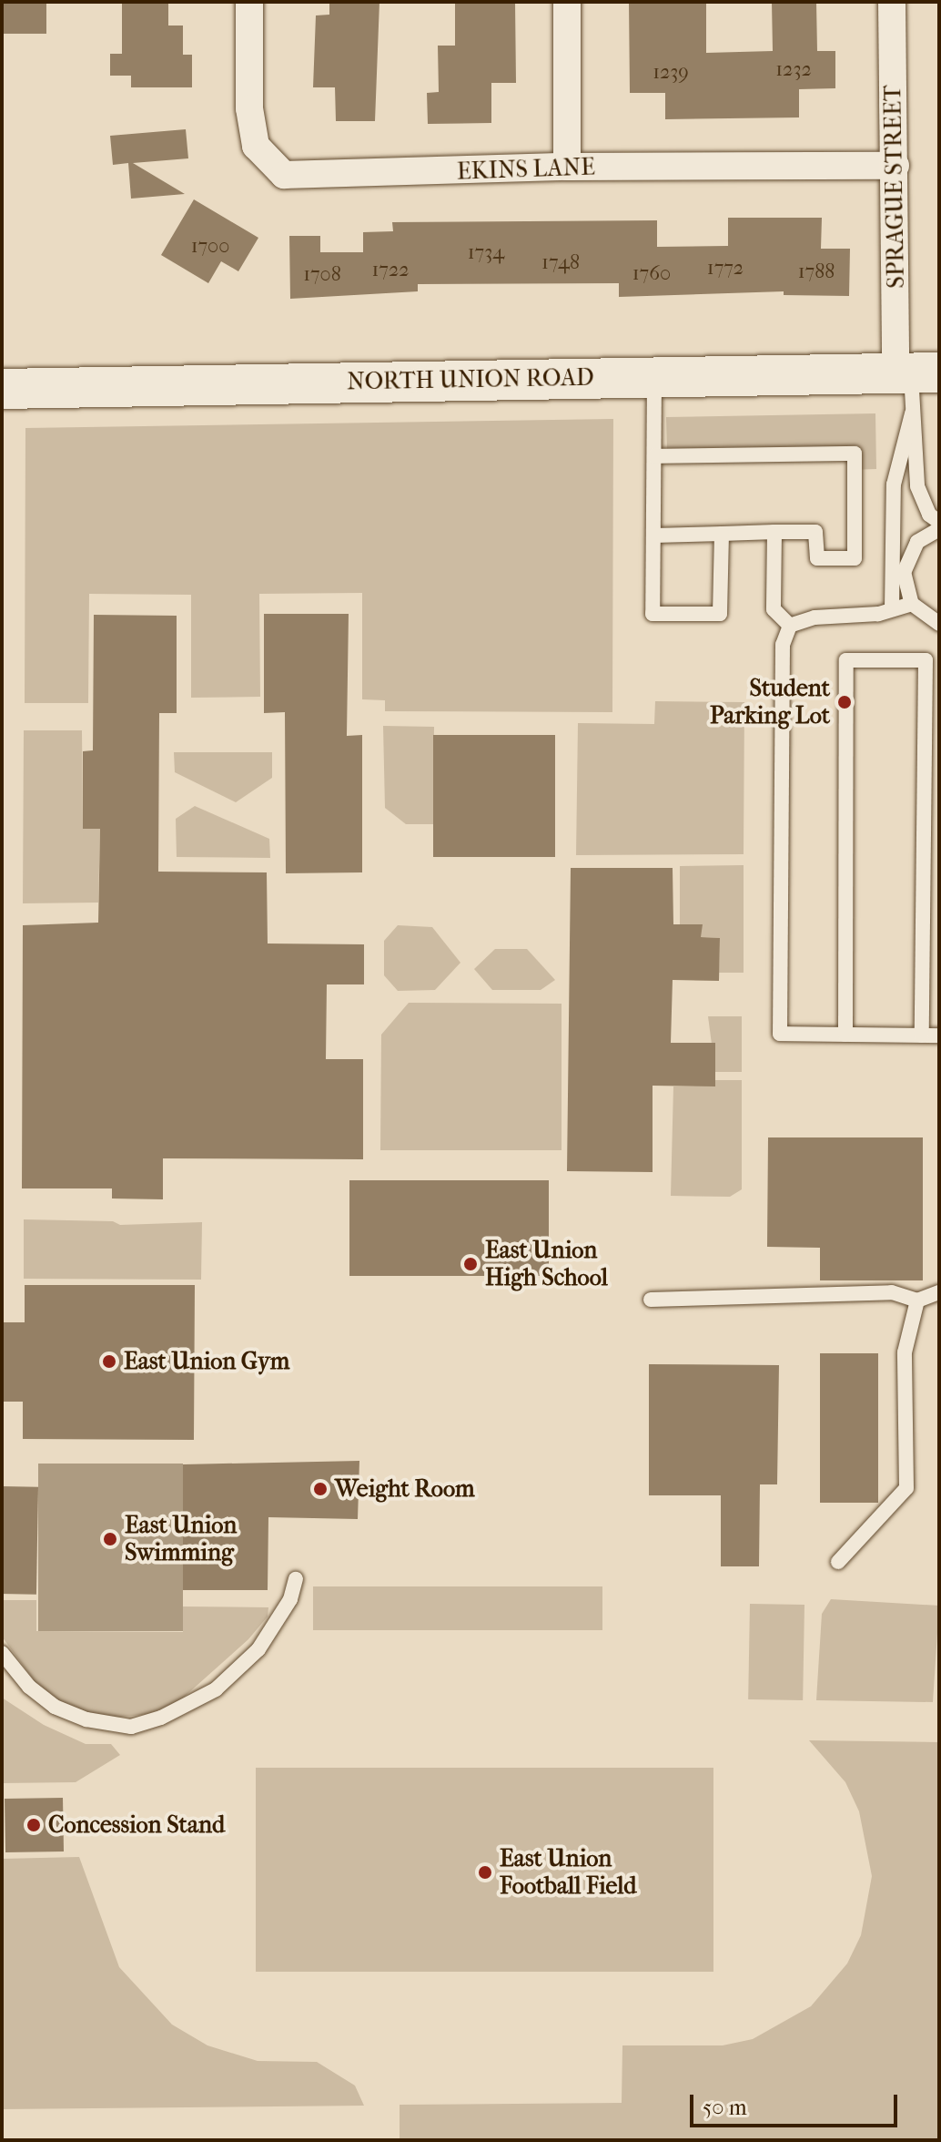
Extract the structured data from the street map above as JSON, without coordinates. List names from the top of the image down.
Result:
{
  "streets": {
    "street": ["EKINS LANE", "SPRAGUE STREET", "NORTH UNION ROAD"]
  },
  "crossings": [
    ["EKINS LANE", "SPRAGUE STREET"],
    ["SPRAGUE STREET", "NORTH UNION ROAD"]
  ],
  "places": [
    "Student Parking Lot",
    "East Union High School",
    "East Union Gym",
    "Weight Room",
    "East Union Swimming",
    "Concession Stand",
    "East Union Football Field"
  ],
  "house_numbers": [
    "1232",
    "1239",
    "1700",
    "1734",
    "1748",
    "1772",
    "1722",
    "1788",
    "1760",
    "1708"
  ],
  "scale_bar": "50 m"
}
